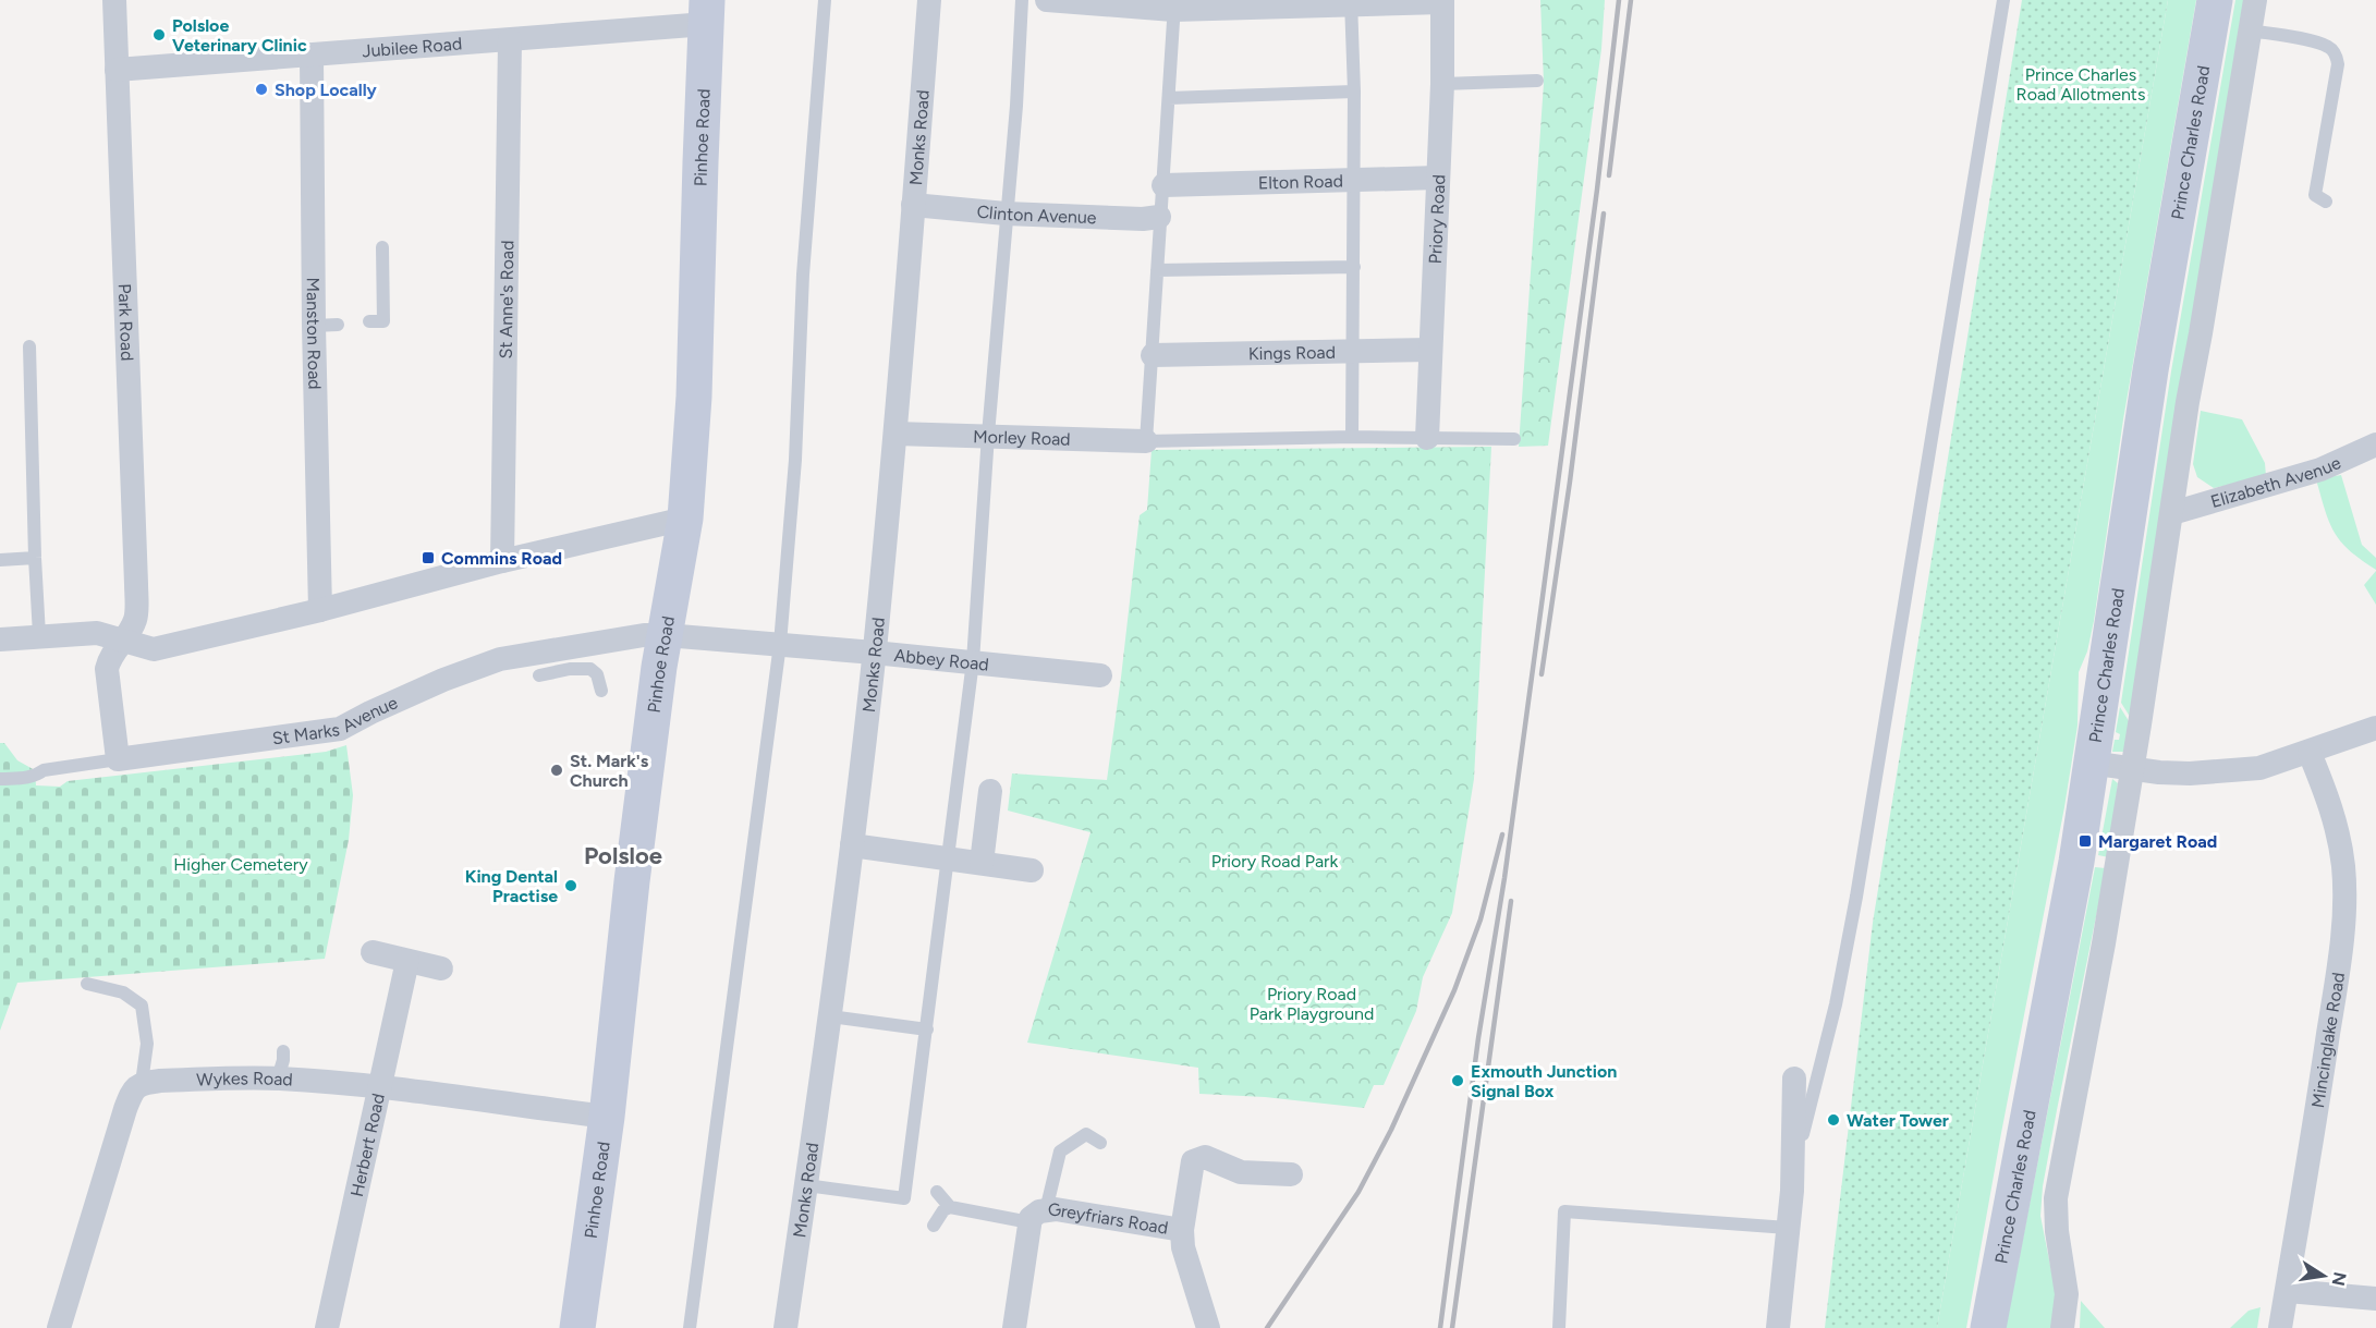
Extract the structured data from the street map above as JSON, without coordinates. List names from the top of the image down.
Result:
{
  "streets": {
    "street": [
      "Jubilee Road",
      "Pinhoe Road",
      "Monks Road",
      "Prince Charles Road",
      "Elton Road",
      "Clinton Avenue",
      "Priory Road",
      "St Anne's Road",
      "Park Road",
      "Manston Road",
      "Kings Road",
      "Morley Road",
      "Elizabeth Avenue",
      "Abbey Road",
      "St Marks Avenue",
      "Mincinglake Road",
      "Wykes Road",
      "Herbert Road",
      "Greyfriars Road"
    ]
  },
  "crossings": [
    ["Jubilee Road", "Pinhoe Road"],
    ["Jubilee Road", "St Anne's Road"],
    ["Jubilee Road", "Park Road"],
    ["Jubilee Road", "Manston Road"],
    ["Pinhoe Road", "Abbey Road"],
    ["Pinhoe Road", "St Marks Avenue"],
    ["Pinhoe Road", "Wykes Road"],
    ["Monks Road", "Clinton Avenue"],
    ["Monks Road", "Morley Road"],
    ["Monks Road", "Abbey Road"],
    ["Elton Road", "Priory Road"],
    ["Priory Road", "Kings Road"],
    ["Abbey Road", "St Marks Avenue"],
    ["Wykes Road", "Herbert Road"]
  ],
  "districts": ["Polsloe"],
  "parks": [
    "Prince Charles Road Allotments",
    "Priory Road Park",
    "Higher Cemetery",
    "Priory Road Park Playground"
  ],
  "places": {
    "other": [
      "Polsloe Veterinary Clinic",
      "Shop Locally",
      "St. Mark's Church",
      "King Dental Practise",
      "Exmouth Junction Signal Box",
      "Water Tower"
    ],
    "transit": ["Commins Road", "Margaret Road"]
  },
  "north": "right"
}
